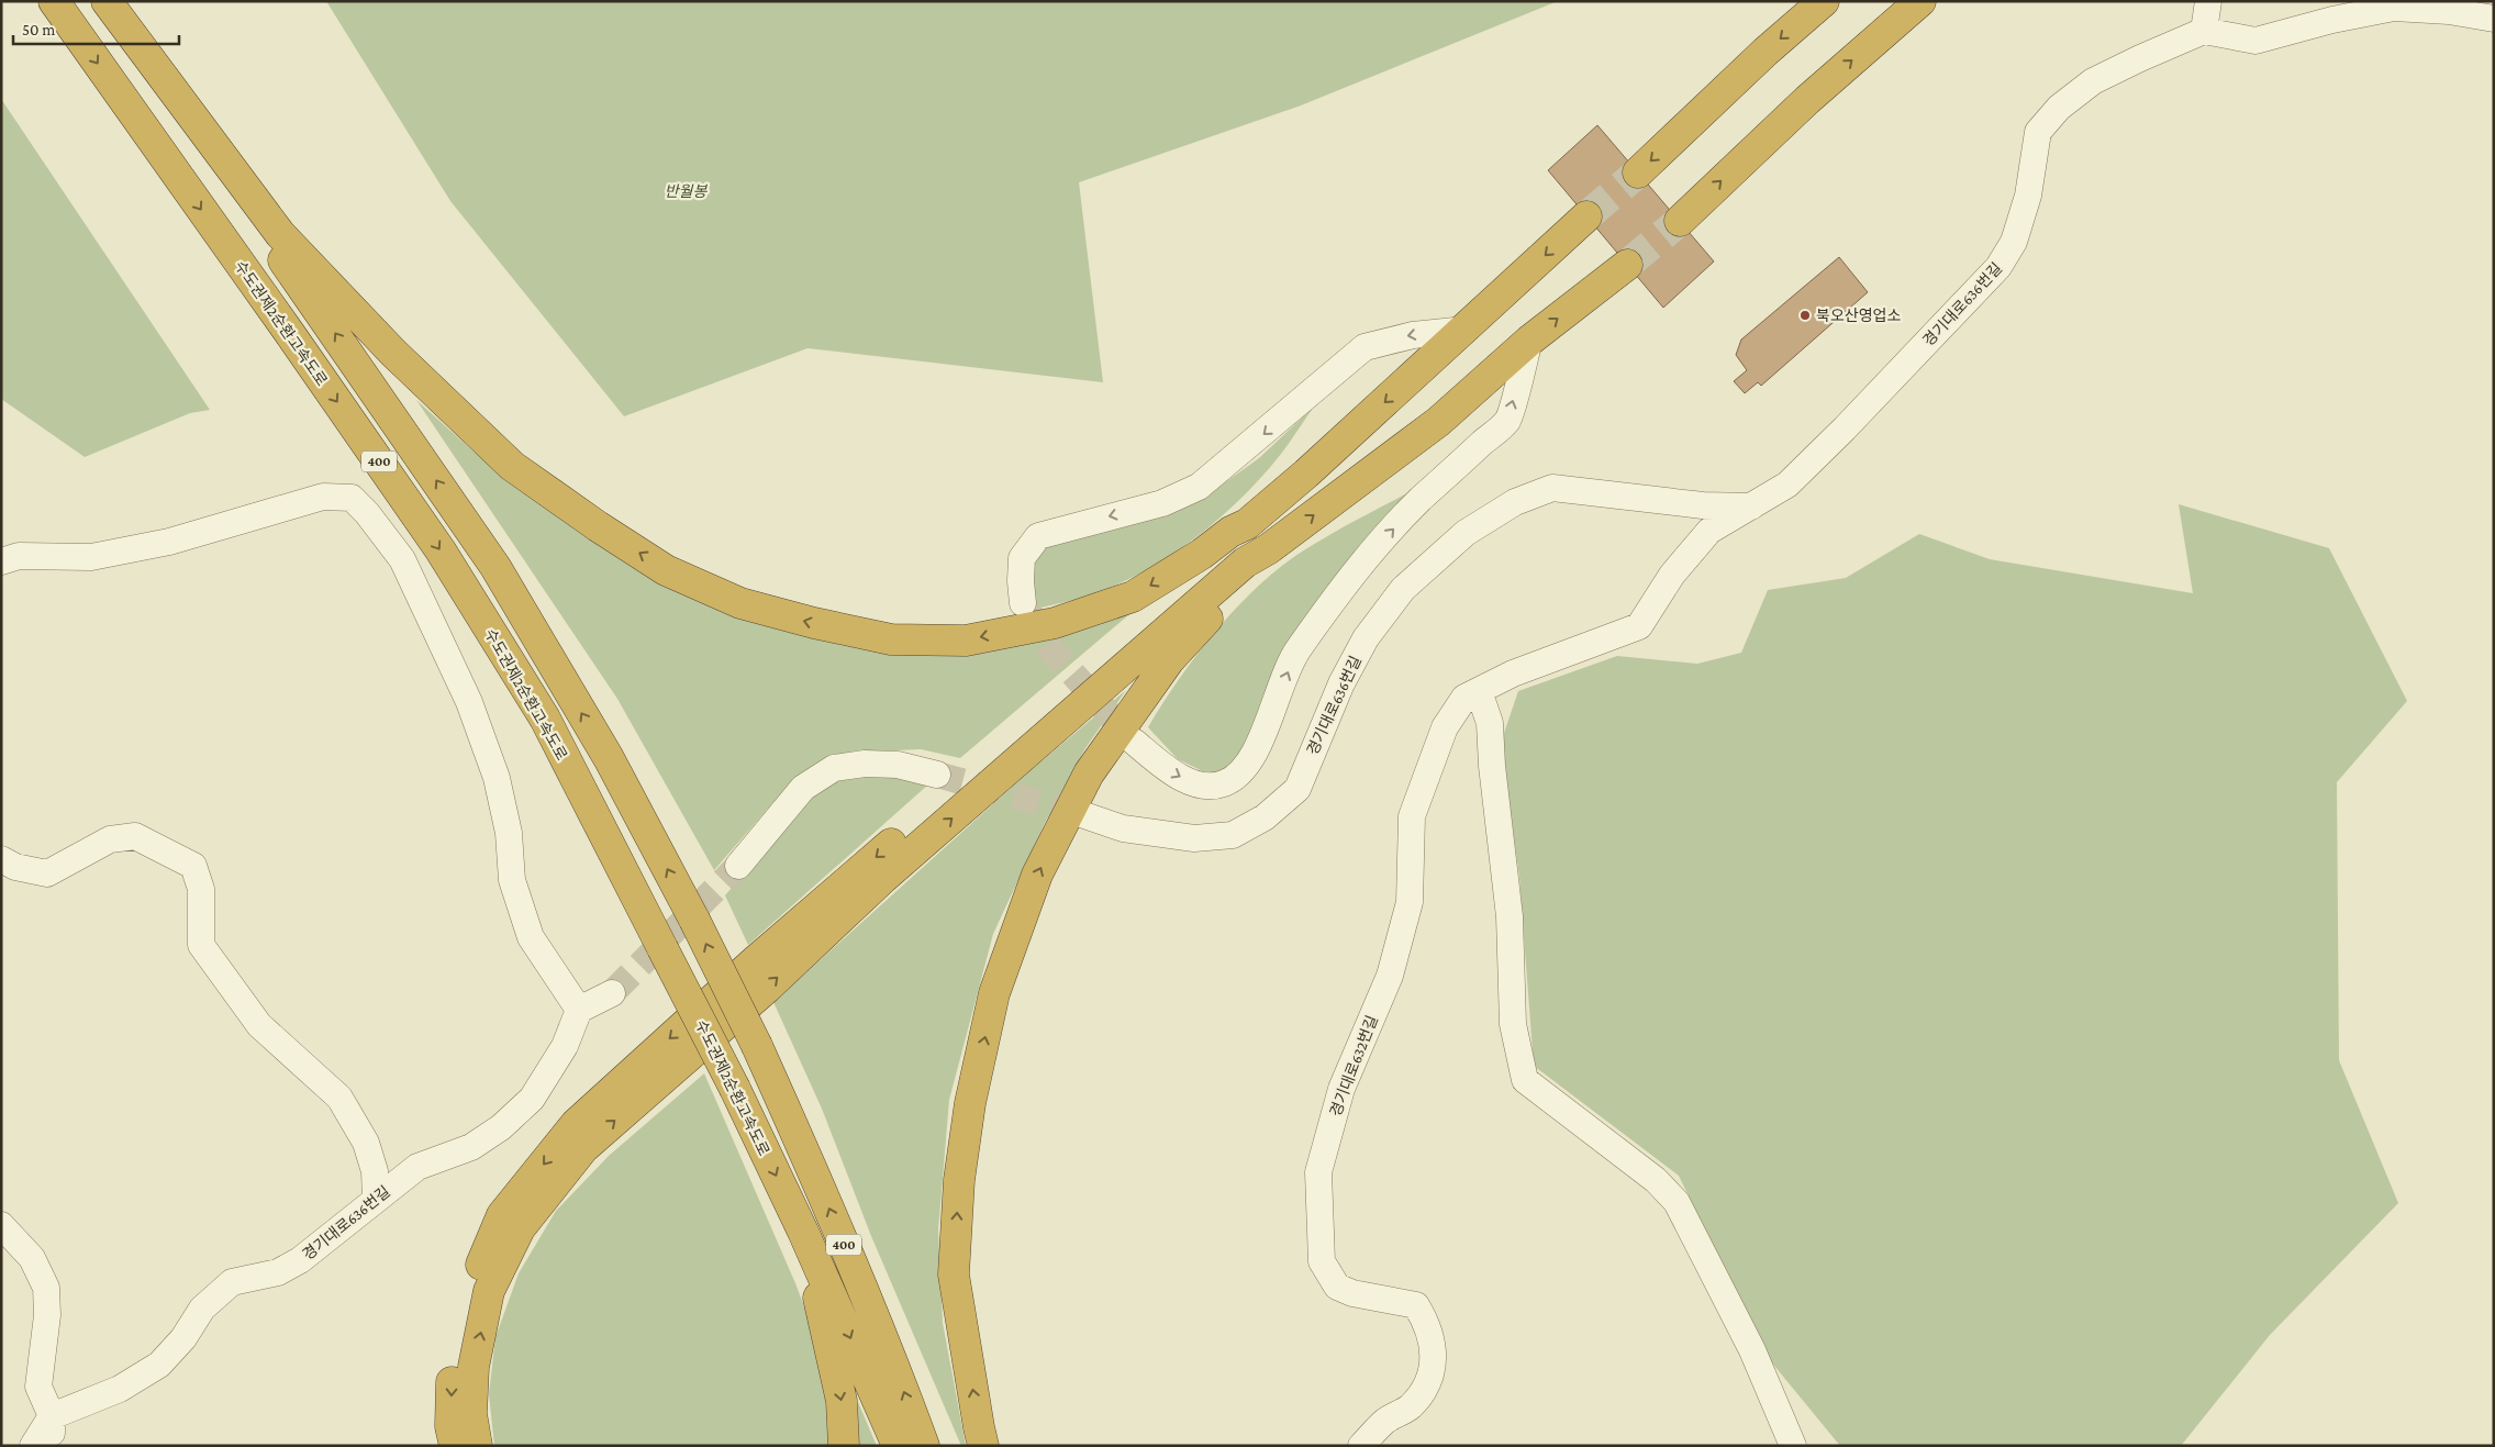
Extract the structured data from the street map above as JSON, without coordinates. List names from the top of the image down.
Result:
{
  "streets": {
    "highway": ["수도권제2순환고속도로", "400"],
    "street": ["경기대로636번길", "경기대로632번길"]
  },
  "crossings": [
    ["경기대로636번길", "경기대로632번길"]
  ],
  "parks": ["반월봉"],
  "places": ["북오산영업소"],
  "scale_bar": "50 m"
}
